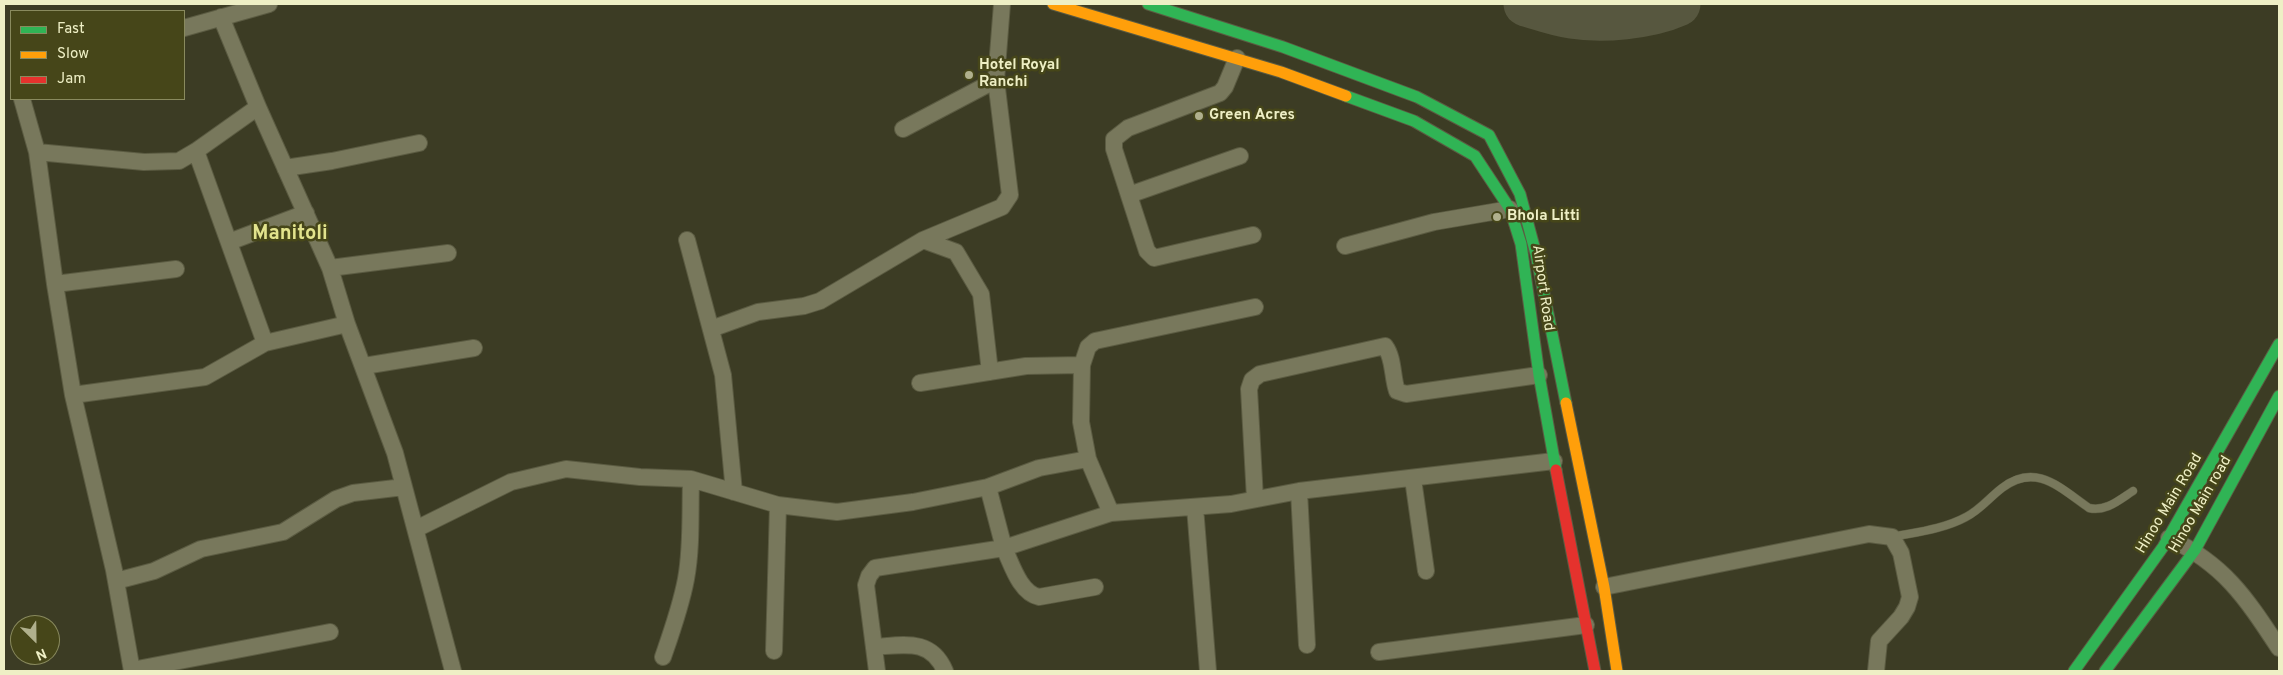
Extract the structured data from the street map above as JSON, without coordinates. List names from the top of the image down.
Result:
{
  "streets": {
    "street": ["Airport Road", "Hinoo Main Road", "Hinoo Main road"]
  },
  "districts": ["Manitoli"],
  "places": ["Hotel Royal Ranchi", "Green Acres", "Bhola Litti"],
  "legend": ["Fast", "Slow", "Jam"],
  "north": "bottom right"
}
